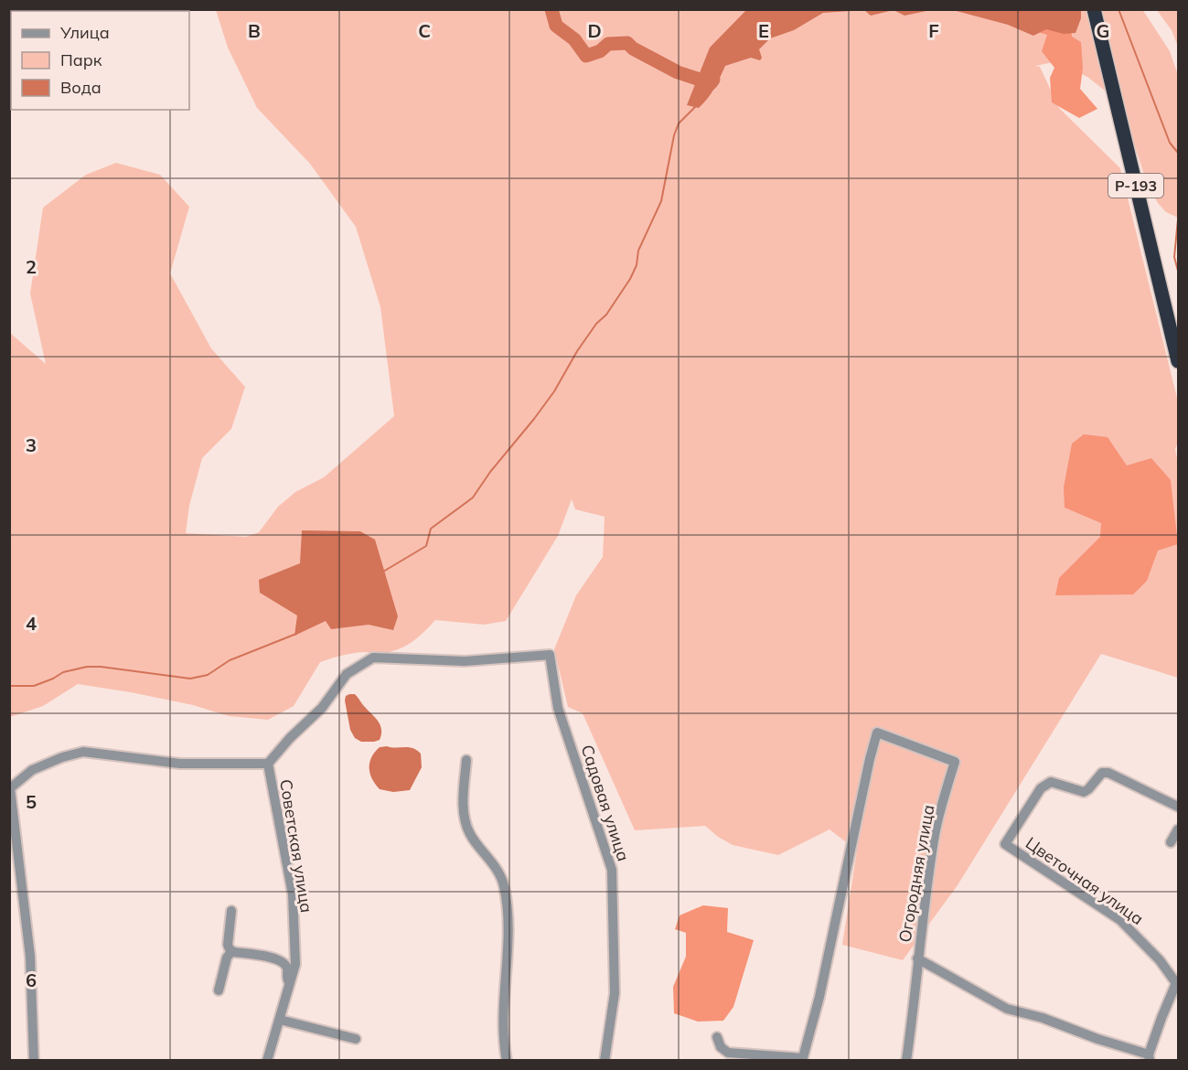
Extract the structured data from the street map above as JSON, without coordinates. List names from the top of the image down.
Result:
{
  "streets": {
    "highway": ["Р-193"],
    "street": [
      "Садовая улица",
      "Советская улица",
      "Огородняя улица",
      "Цветочная улица"
    ]
  },
  "crossings": [
    ["Садовая улица", "Советская улица"]
  ],
  "legend": ["Улица", "Парк", "Вода"],
  "grid": {
    "columns": [
      "B",
      "C",
      "D",
      "E",
      "F",
      "G"
    ],
    "rows": [
      "2",
      "3",
      "4",
      "5",
      "6"
    ]
  }
}
